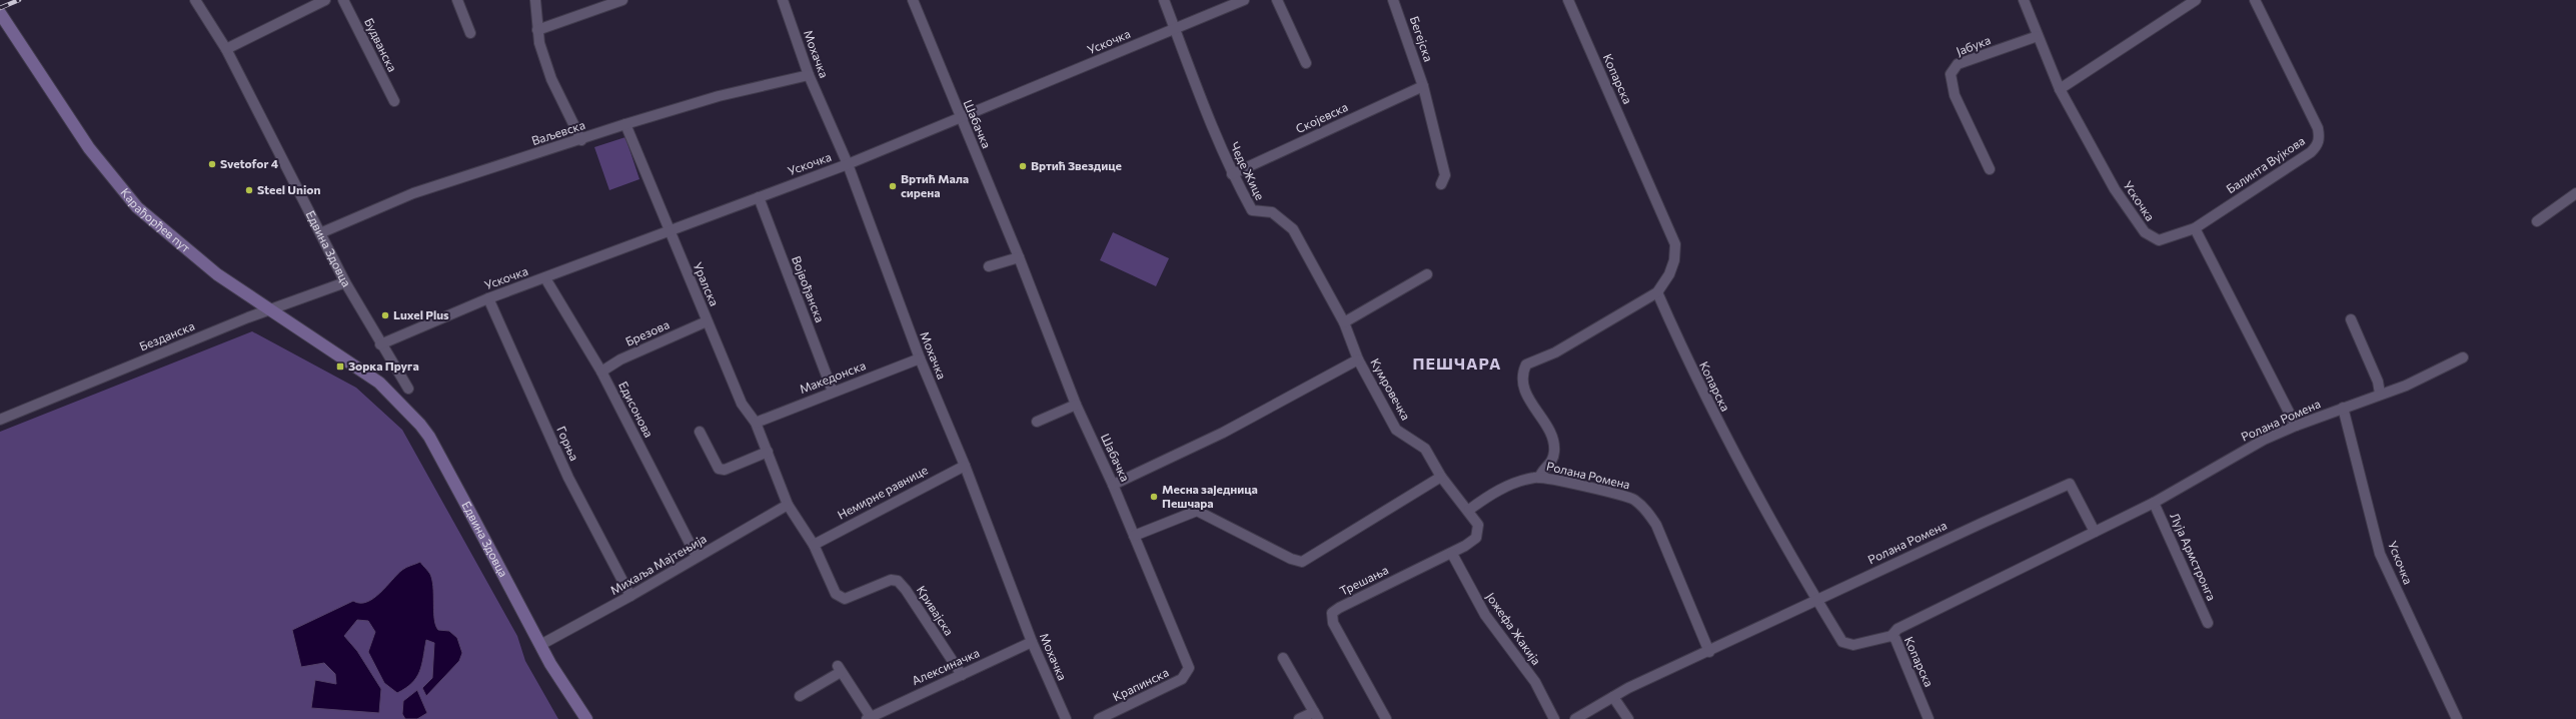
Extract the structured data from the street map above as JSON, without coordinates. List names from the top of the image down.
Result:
{
  "streets": {
    "main road": ["Карађорђев пут", "Едвина Здовца"],
    "street": [
      "Бегејска",
      "Ускочка",
      "Будванска",
      "Јабука",
      "Мохачка",
      "Копарска",
      "Скојевска",
      "Шабачка",
      "Ваљевска",
      "Балинта Вујкова",
      "Чеде Жице",
      "Уралска",
      "Војвођанска",
      "Брезова",
      "Безданска",
      "Македонска",
      "Кумровечка",
      "Едисонова",
      "Ролана Ромена",
      "Горња",
      "Немирне равнице",
      "Луја Армстронга",
      "Михаља Мајтењија",
      "Трешања",
      "Кривајска",
      "Јожефа Жакија",
      "Алексиначка",
      "Крапинска"
    ]
  },
  "crossings": [
    ["Бегејска", "Скојевска"],
    ["Ускочка", "Јабука"],
    ["Ускочка", "Мохачка"],
    ["Ускочка", "Шабачка"],
    ["Ускочка", "Балинта Вујкова"],
    ["Ускочка", "Чеде Жице"],
    ["Ускочка", "Едвина Здовца"],
    ["Ускочка", "Уралска"],
    ["Ускочка", "Војвођанска"],
    ["Ускочка", "Едисонова"],
    ["Ускочка", "Ролана Ромена"],
    ["Ускочка", "Горња"],
    ["Мохачка", "Ваљевска"],
    ["Мохачка", "Македонска"],
    ["Мохачка", "Немирне равнице"],
    ["Мохачка", "Алексиначка"],
    ["Копарска", "Ролана Ромена"],
    ["Скојевска", "Чеде Жице"],
    ["Шабачка", "Крапинска"],
    ["Ваљевска", "Едвина Здовца"],
    ["Ваљевска", "Уралска"],
    ["Чеде Жице", "Кумровечка"],
    ["Карађорђев пут", "Едвина Здовца"],
    ["Карађорђев пут", "Безданска"],
    ["Едвина Здовца", "Безданска"],
    ["Едвина Здовца", "Михаља Мајтењија"],
    ["Уралска", "Брезова"],
    ["Уралска", "Македонска"],
    ["Уралска", "Немирне равнице"],
    ["Уралска", "Михаља Мајтењија"],
    ["Уралска", "Кривајска"],
    ["Војвођанска", "Македонска"],
    ["Брезова", "Едисонова"],
    ["Кумровечка", "Ролана Ромена"],
    ["Кумровечка", "Трешања"],
    ["Кумровечка", "Јожефа Жакија"],
    ["Едисонова", "Михаља Мајтењија"],
    ["Ролана Ромена", "Луја Армстронга"],
    ["Горња", "Михаља Мајтењија"],
    ["Немирне равнице", "Кривајска"],
    ["Трешања", "Јожефа Жакија"],
    ["Кривајска", "Алексиначка"]
  ],
  "districts": ["ПЕШЧАРА"],
  "places": {
    "other": [
      "Svetofor 4",
      "Вртић Звездице",
      "Вртић Мала сирена",
      "Steel Union",
      "Luxel Plus",
      "Месна заједница Пешчара"
    ],
    "transit": ["Зорка Пруга"]
  }
}
